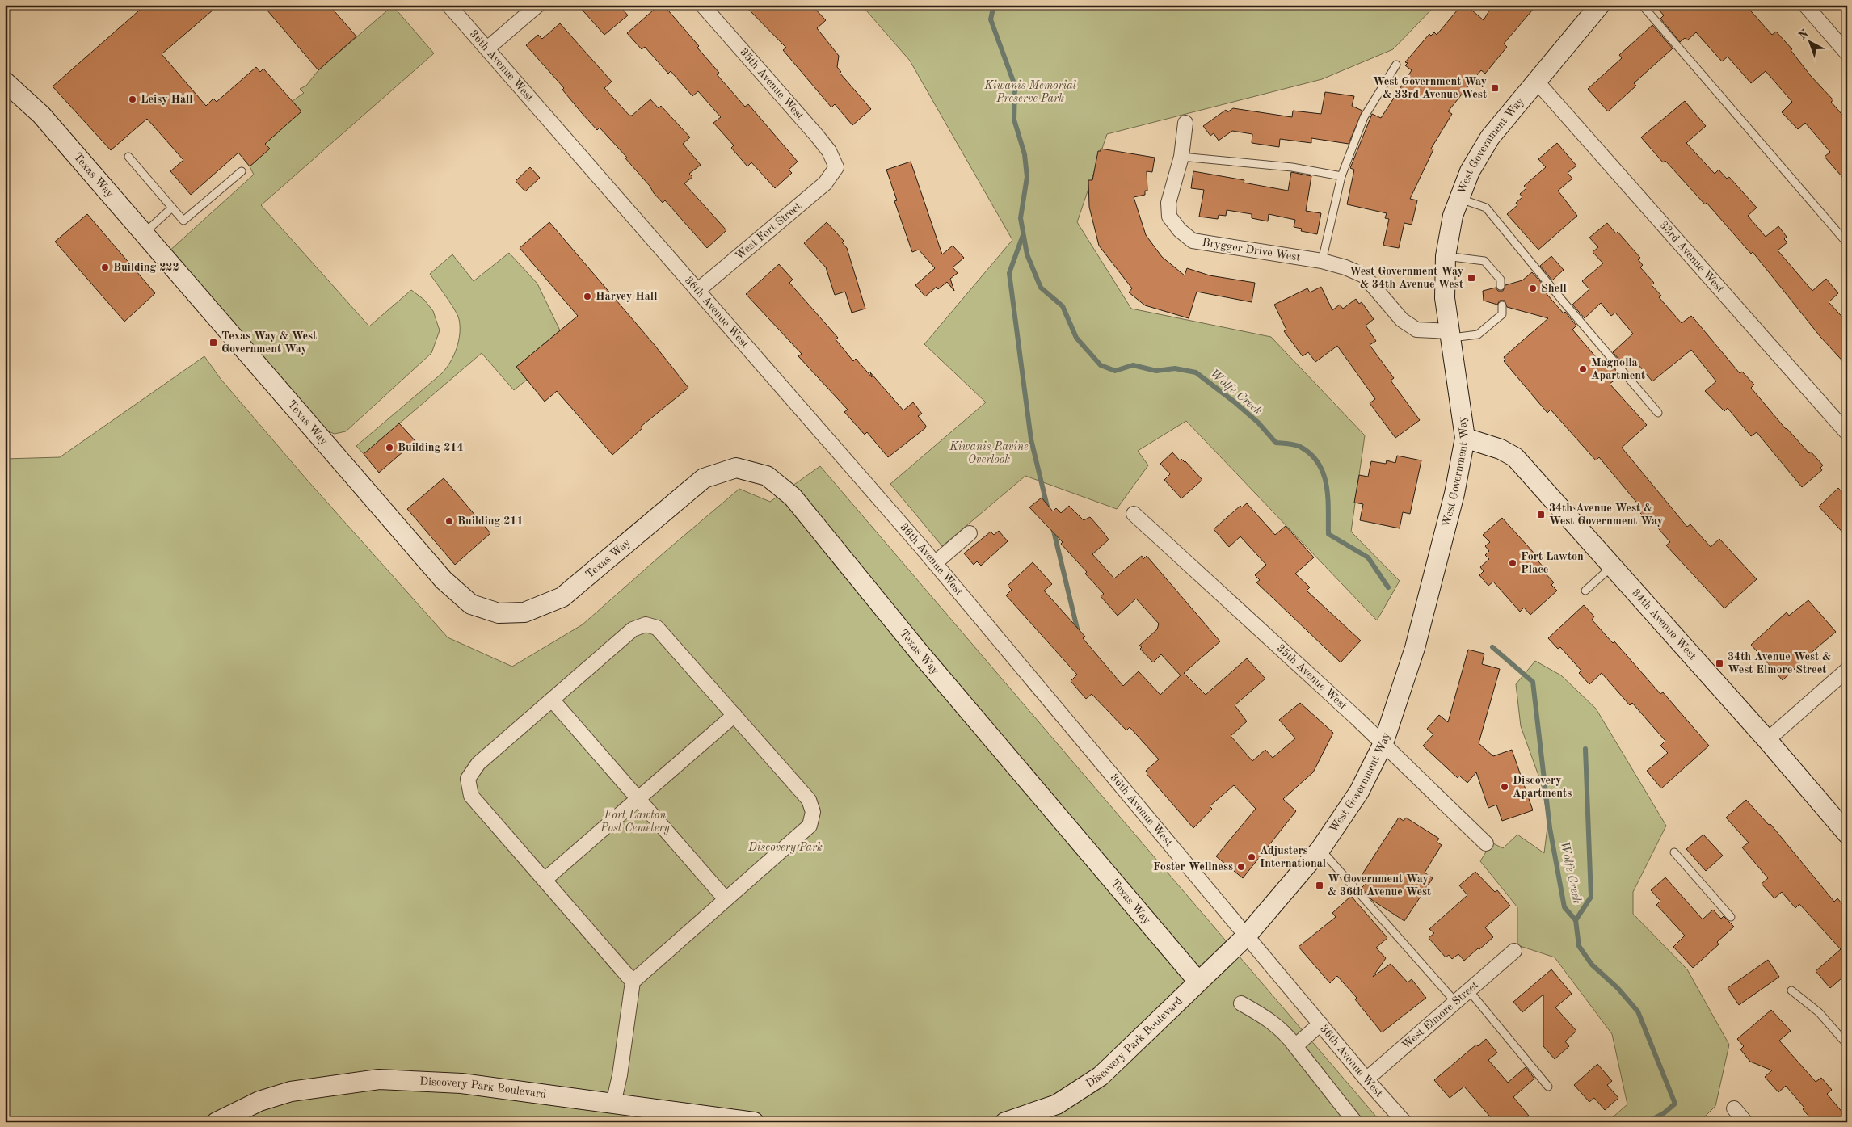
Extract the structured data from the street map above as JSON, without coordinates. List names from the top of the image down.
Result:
{
  "streets": {
    "street": [
      "36th Avenue West",
      "35th Avenue West",
      "West Government Way",
      "Texas Way",
      "West Fort Street",
      "Brygger Drive West",
      "33rd Avenue West",
      "34th Avenue West",
      "West Elmore Street",
      "Discovery Park Boulevard"
    ]
  },
  "crossings": [
    ["36th Avenue West", "West Government Way"],
    ["36th Avenue West", "West Fort Street"],
    ["36th Avenue West", "West Elmore Street"],
    ["36th Avenue West", "Discovery Park Boulevard"],
    ["35th Avenue West", "West Government Way"],
    ["35th Avenue West", "West Fort Street"],
    ["West Government Way", "Brygger Drive West"],
    ["West Government Way", "33rd Avenue West"],
    ["West Government Way", "34th Avenue West"],
    ["West Government Way", "Discovery Park Boulevard"],
    ["Texas Way", "Discovery Park Boulevard"]
  ],
  "water": ["Wolfe Creek"],
  "parks": [
    "Kiwanis Memorial Preserve Park",
    "Kiwanis Ravine Overlook",
    "Fort Lawton Post Cemetery",
    "Discovery Park"
  ],
  "places": {
    "transit": [
      "West Government Way & 33rd Avenue West",
      "West Government Way & 34th Avenue West",
      "Texas Way & West Government Way",
      "34th Avenue West & West Government Way",
      "34th Avenue West & West Elmore Street",
      "W Government Way & 36th Avenue West"
    ],
    "other": [
      "Leisy Hall",
      "Building 222",
      "Shell",
      "Harvey Hall",
      "Magnolia Apartment",
      "Building 214",
      "Building 211",
      "Fort Lawton Place",
      "Discovery Apartments",
      "Adjusters International",
      "Foster Wellness"
    ]
  },
  "north": "top left"
}
